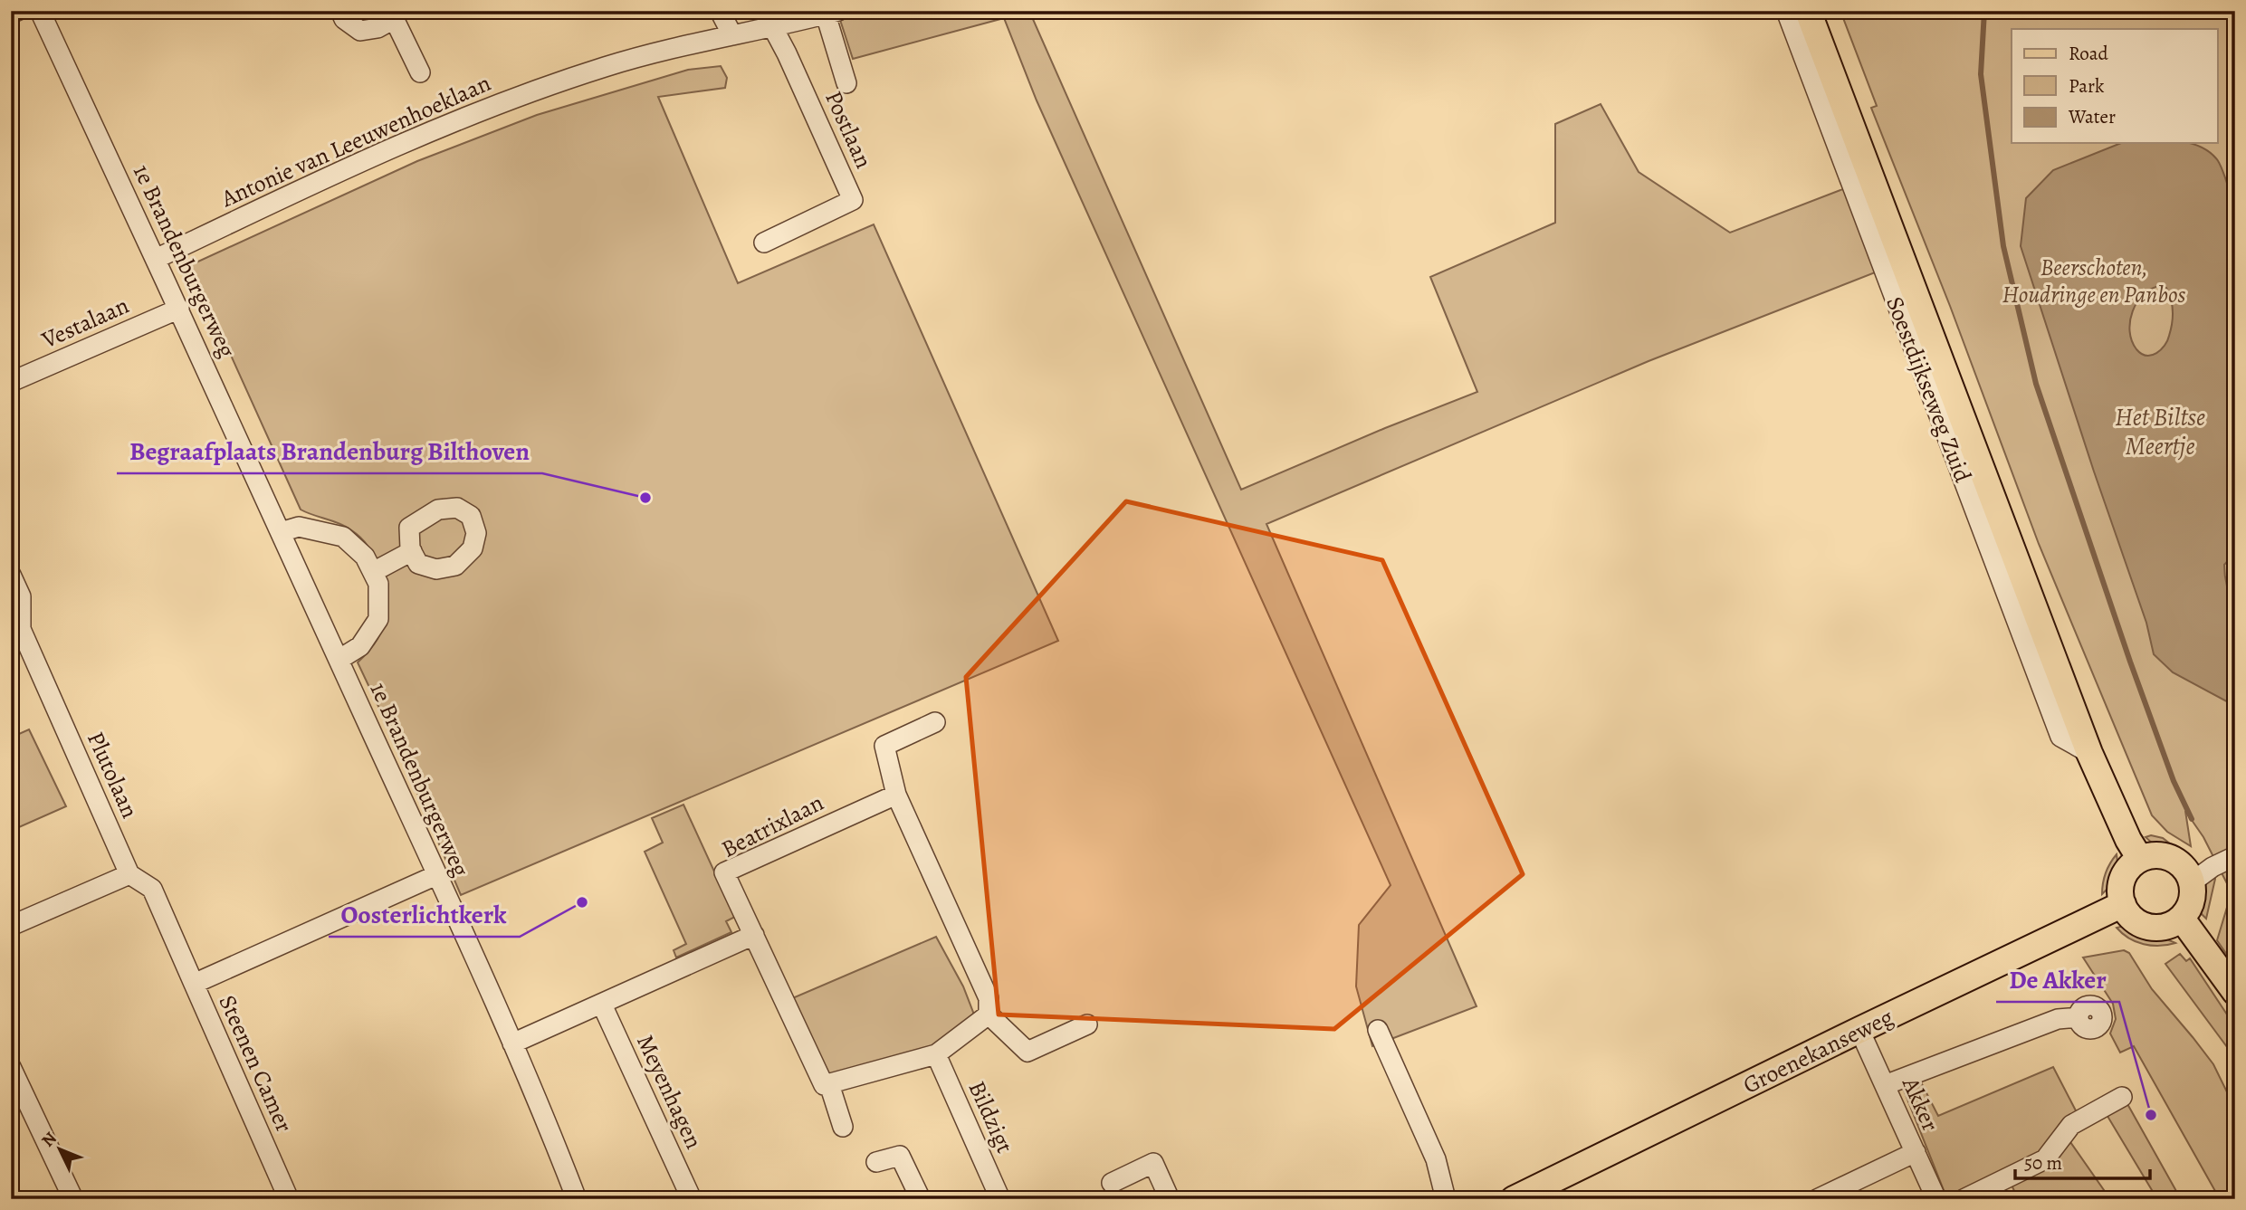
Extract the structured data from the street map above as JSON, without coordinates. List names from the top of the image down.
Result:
{
  "streets": {
    "main road": ["Soestdijkseweg Zuid", "Groenekanseweg"],
    "street": [
      "Postlaan",
      "Antonie van Leeuwenhoeklaan",
      "1e Brandenburgerweg",
      "Vestalaan",
      "Plutolaan",
      "Beatrixlaan",
      "Steenen Camer",
      "Meyenhagen",
      "Akker",
      "Bildzigt"
    ]
  },
  "crossings": [
    ["Postlaan", "Antonie van Leeuwenhoeklaan"],
    ["Antonie van Leeuwenhoeklaan", "1e Brandenburgerweg"],
    ["1e Brandenburgerweg", "Vestalaan"],
    ["1e Brandenburgerweg", "Steenen Camer"],
    ["Soestdijkseweg Zuid", "Groenekanseweg"],
    ["Plutolaan", "Steenen Camer"],
    ["Groenekanseweg", "Akker"]
  ],
  "water": ["Het Biltse Meertje"],
  "parks": ["Beerschoten, Houdringe en Panbos"],
  "places": ["Begraafplaats Brandenburg Bilthoven", "Oosterlichtkerk", "De Akker"],
  "legend": ["Road", "Park", "Water"],
  "scale_bar": "50 m",
  "north": "top left"
}
